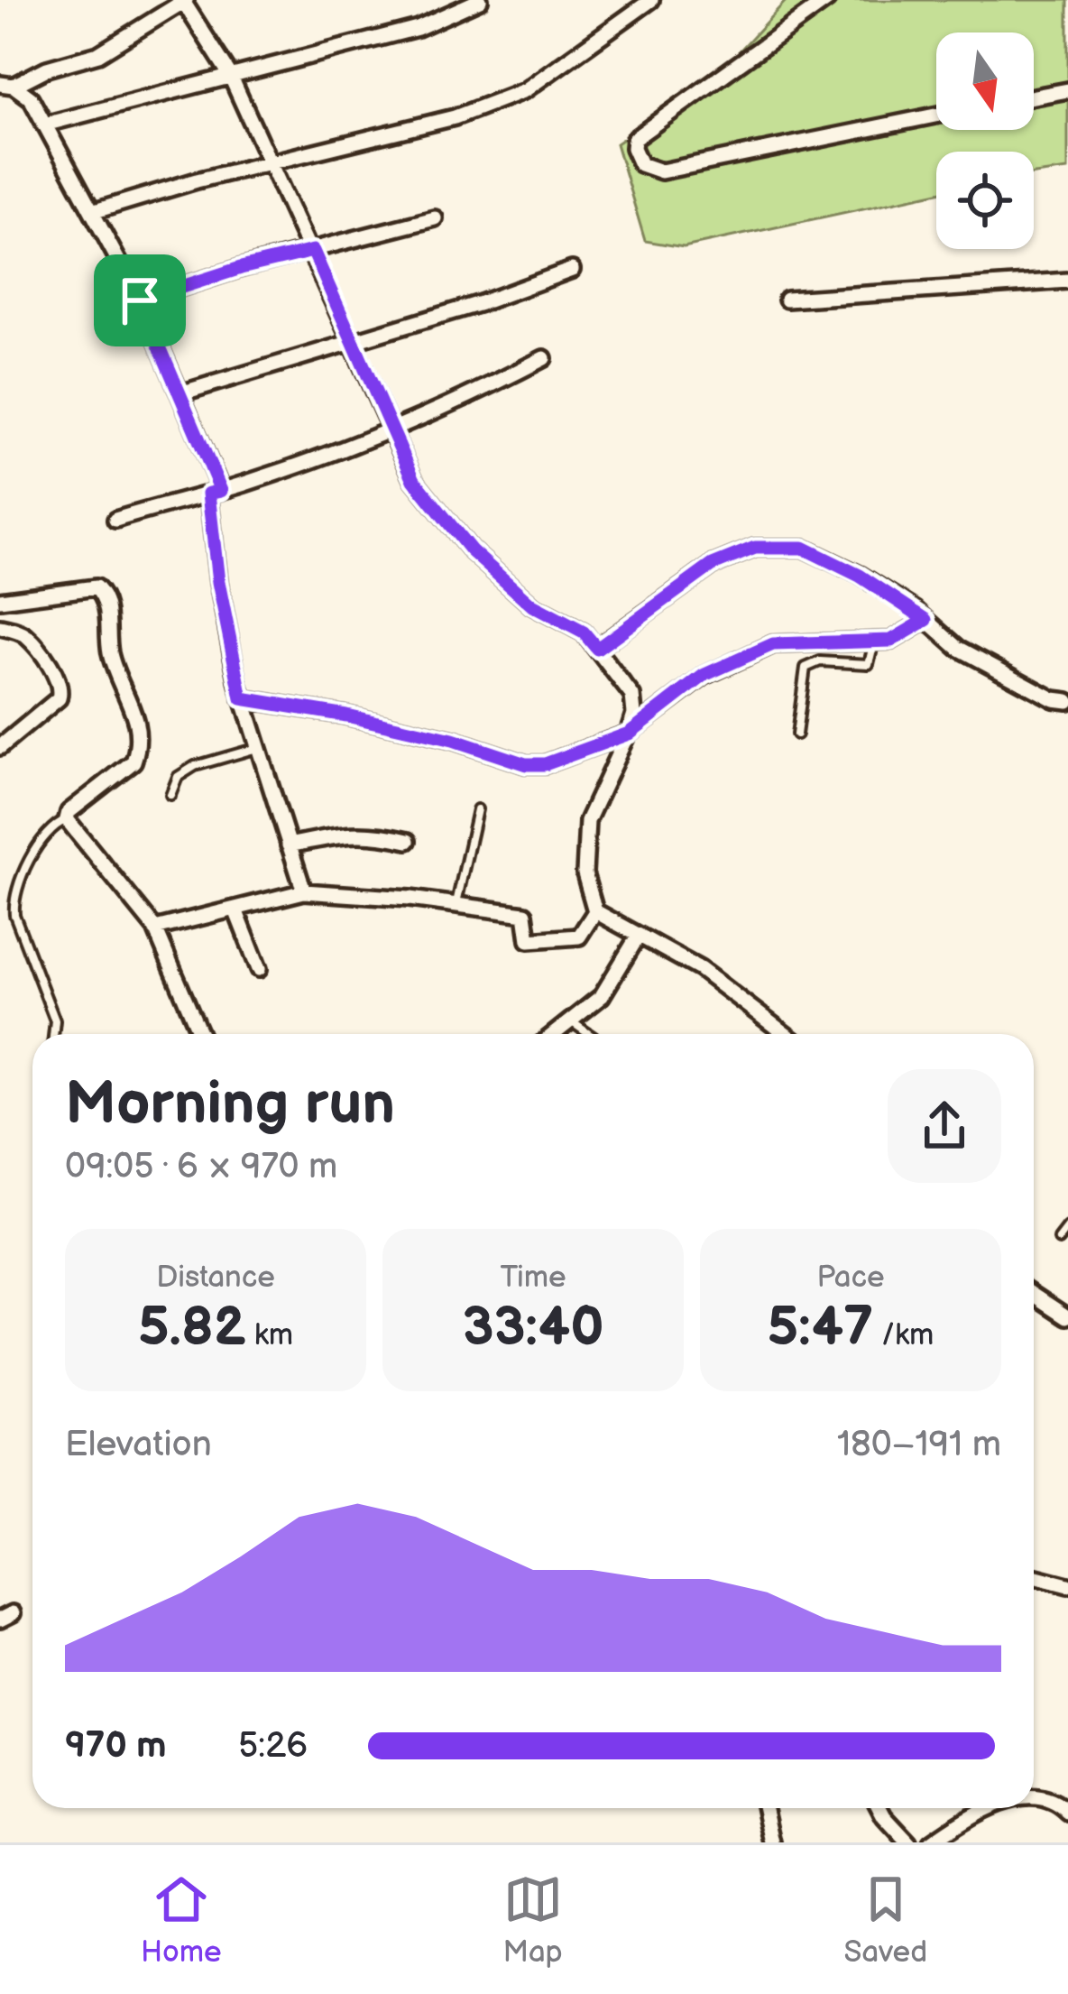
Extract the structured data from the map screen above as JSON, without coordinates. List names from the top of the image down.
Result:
{
  "north": "bottom",
  "page": {
    "heading": ["Morning run", "09:05 · 6 × 970 m"],
    "stats": [
      ["Distance", "5.82 km"],
      ["Time", "33:40"],
      ["Pace", "5:47 /km"]
    ],
    "chart": ["Elevation", "180–191 m"],
    "list": [
      {
        "name": "970 m",
        "note": "5:26"
      }
    ],
    "tabs": ["Home", "Map", "Saved"]
  }
}
